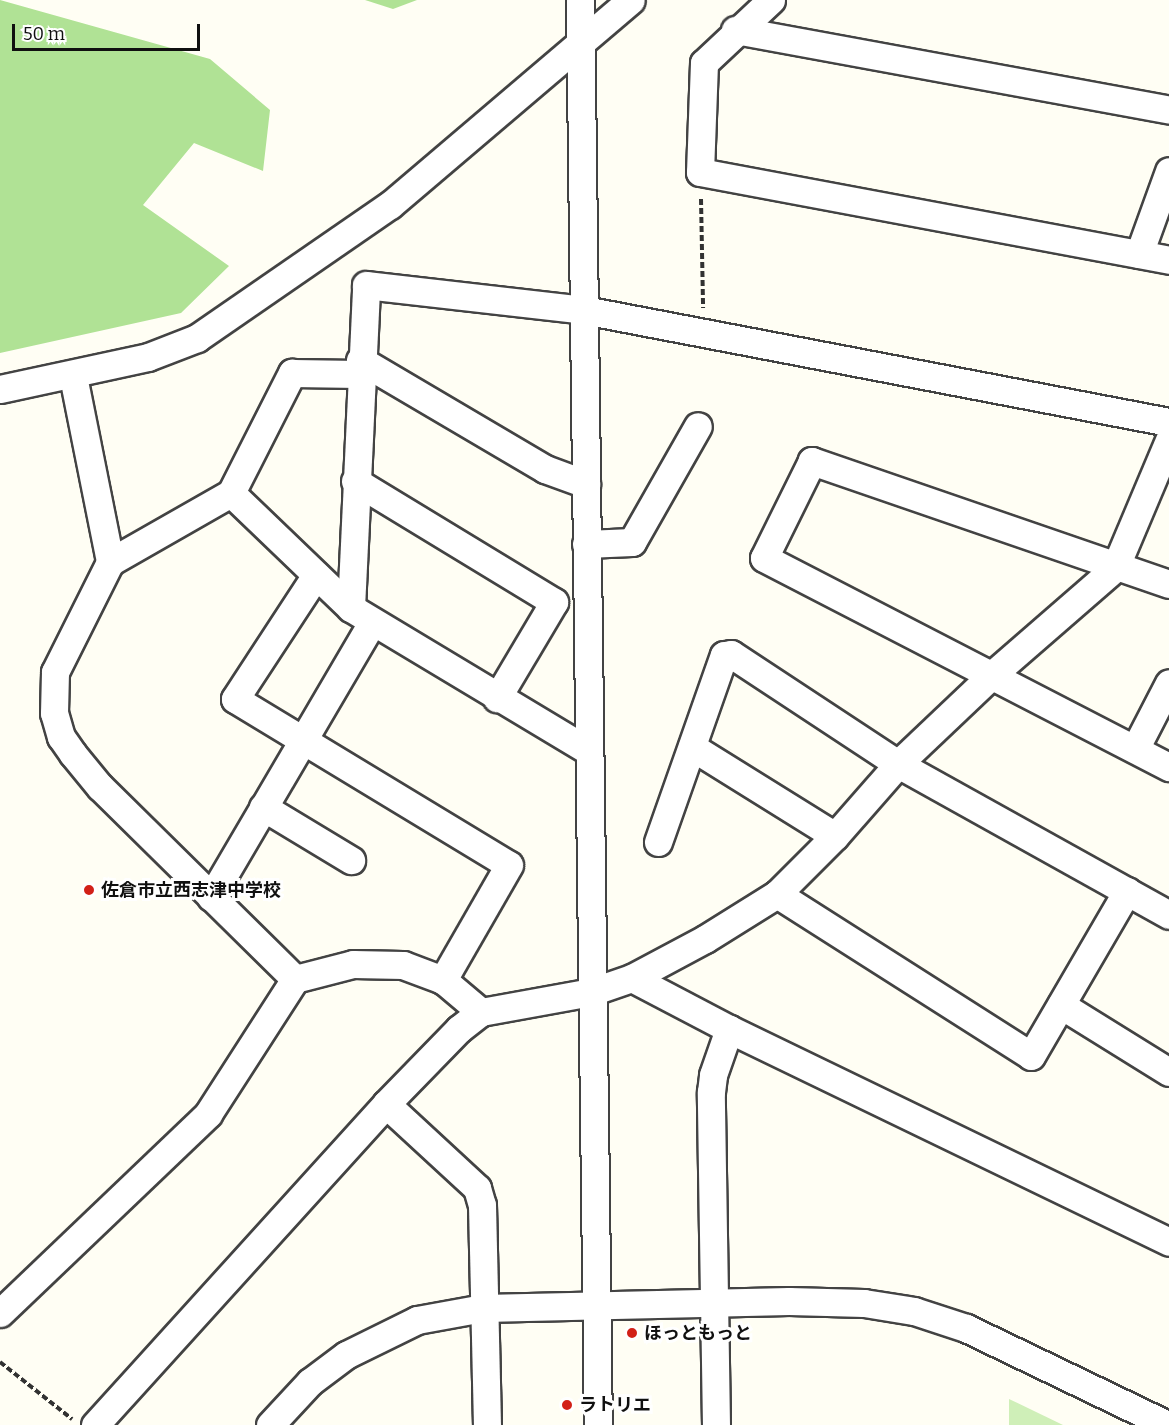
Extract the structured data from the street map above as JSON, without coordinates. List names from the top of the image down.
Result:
{
  "places": ["佐倉市立西志津中学校", "ほっともっと", "ラトリエ"],
  "scale_bar": "50 m"
}
